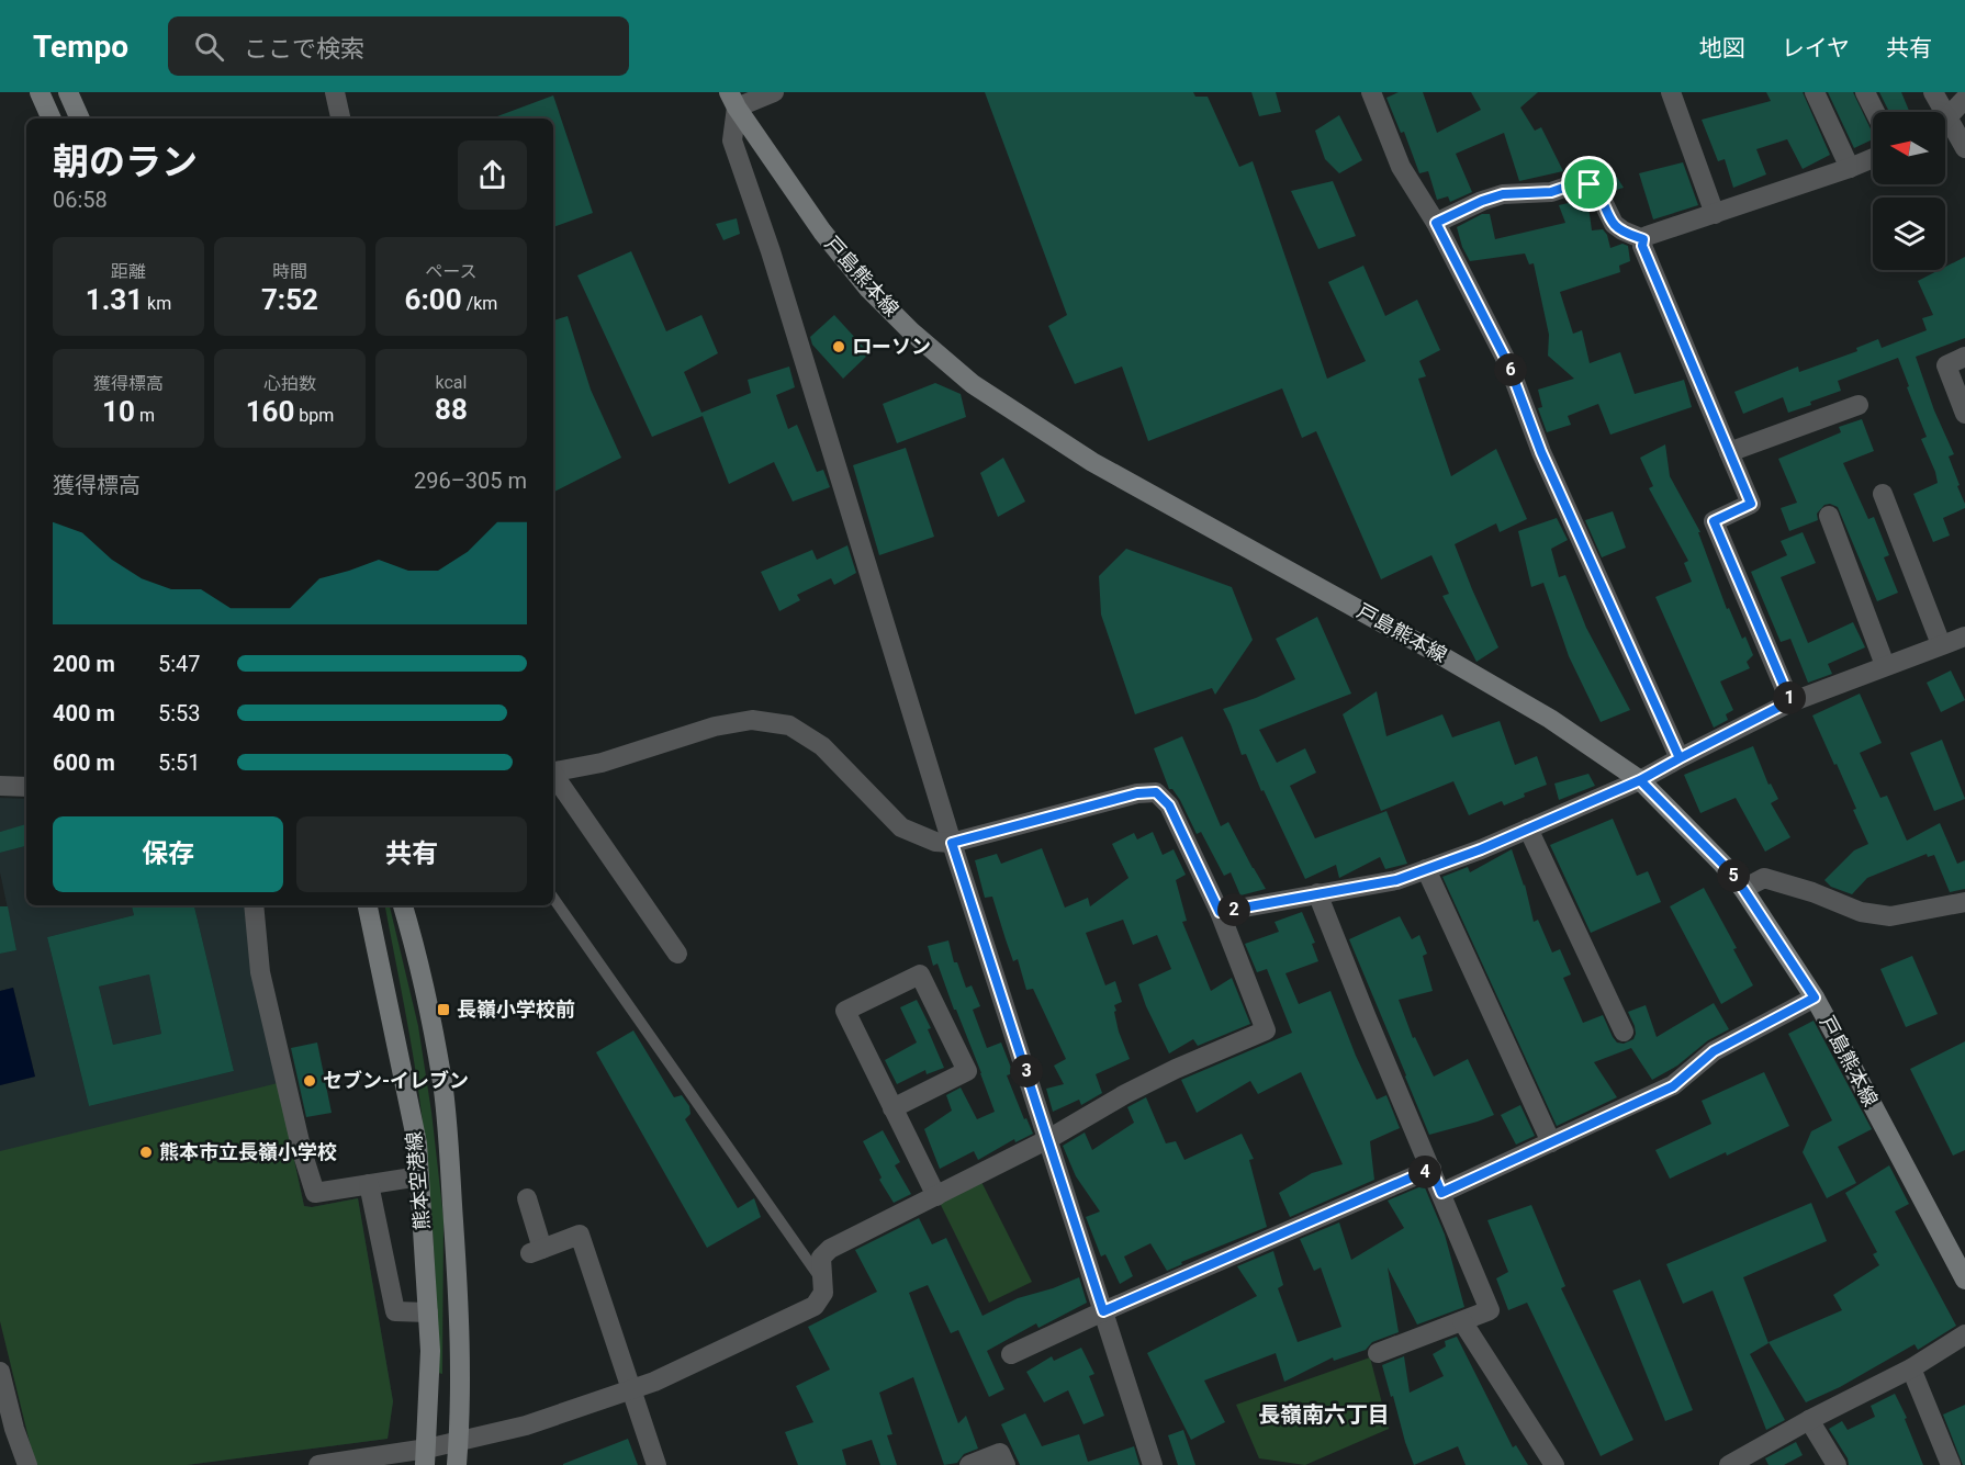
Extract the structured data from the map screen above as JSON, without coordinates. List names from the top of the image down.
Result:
{
  "streets": {
    "main road": ["戸島熊本線", "熊本空港線"]
  },
  "districts": ["長嶺南六丁目"],
  "places": {
    "other": ["ローソン", "セブン-イレブン", "熊本市立長嶺小学校"],
    "transit": ["長嶺小学校前"]
  },
  "north": "left",
  "page": {
    "header": "Tempo",
    "search": "ここで検索",
    "nav": ["地図", "レイヤ", "共有"],
    "heading": ["朝のラン", "06:58"],
    "stats": [
      ["距離", "1.31 km"],
      ["時間", "7:52"],
      ["ペース", "6:00 /km"],
      ["獲得標高", "10 m"],
      ["心拍数", "160 bpm"],
      ["kcal", "88"]
    ],
    "pins": [
      "6",
      "1",
      "5",
      "2",
      "3",
      "4"
    ],
    "chart": ["獲得標高", "296–305 m"],
    "list": [
      {
        "name": "200 m",
        "note": "5:47"
      },
      {
        "name": "400 m",
        "note": "5:53"
      },
      {
        "name": "600 m",
        "note": "5:51"
      }
    ],
    "buttons": ["保存", "共有"]
  }
}
